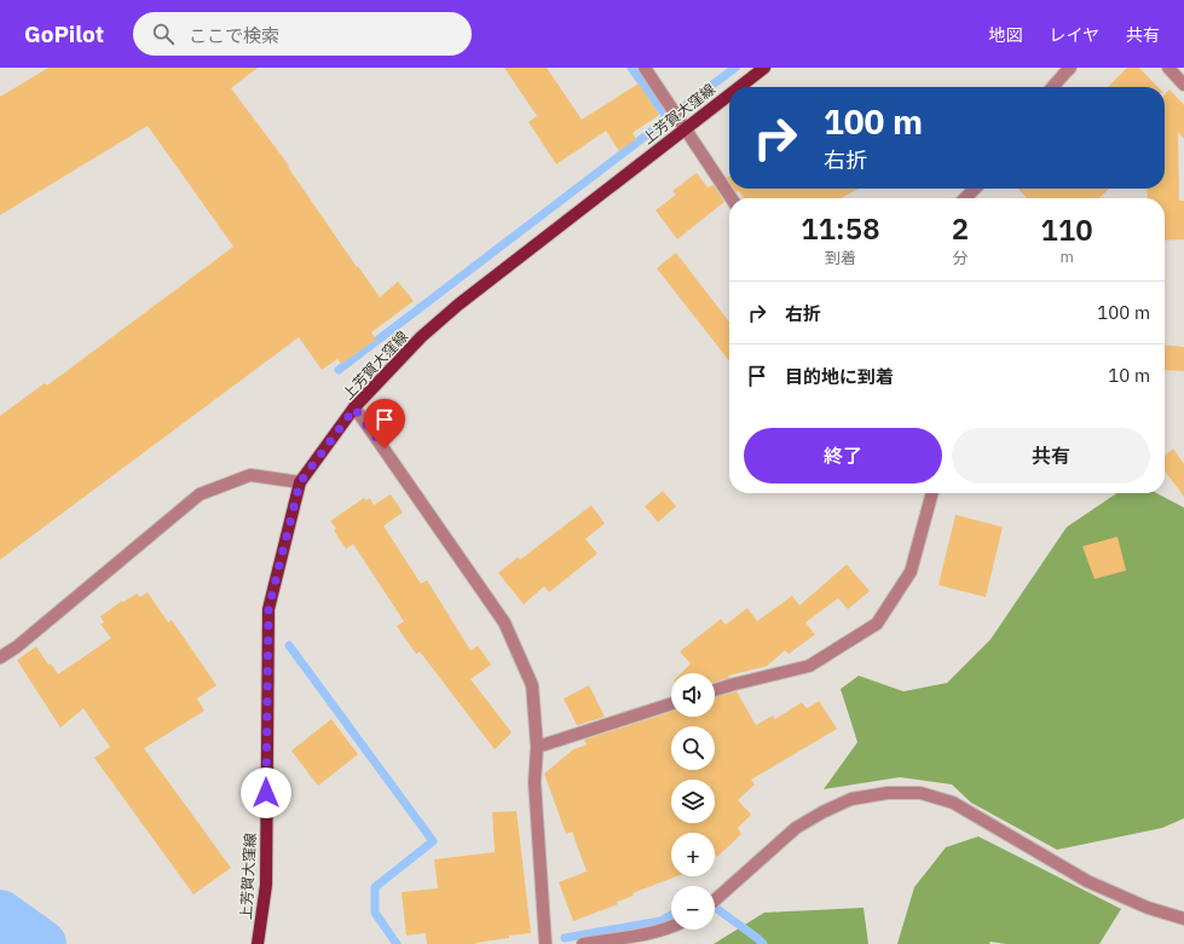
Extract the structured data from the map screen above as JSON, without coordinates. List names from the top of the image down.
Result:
{
  "streets": {
    "main road": ["上芳賀大窪線"]
  },
  "page": {
    "header": "GoPilot",
    "search": "ここで検索",
    "nav": ["地図", "レイヤ", "共有"],
    "turn": ["100 m", "右折"],
    "eta": [
      "11:58",
      "到着",
      "2",
      "分",
      "110",
      "m"
    ],
    "list": [
      {
        "name": "右折",
        "value": "100 m"
      },
      {
        "name": "目的地に到着",
        "value": "10 m"
      }
    ],
    "buttons": ["終了", "共有"],
    "map_buttons": ["+", "−"]
  }
}
